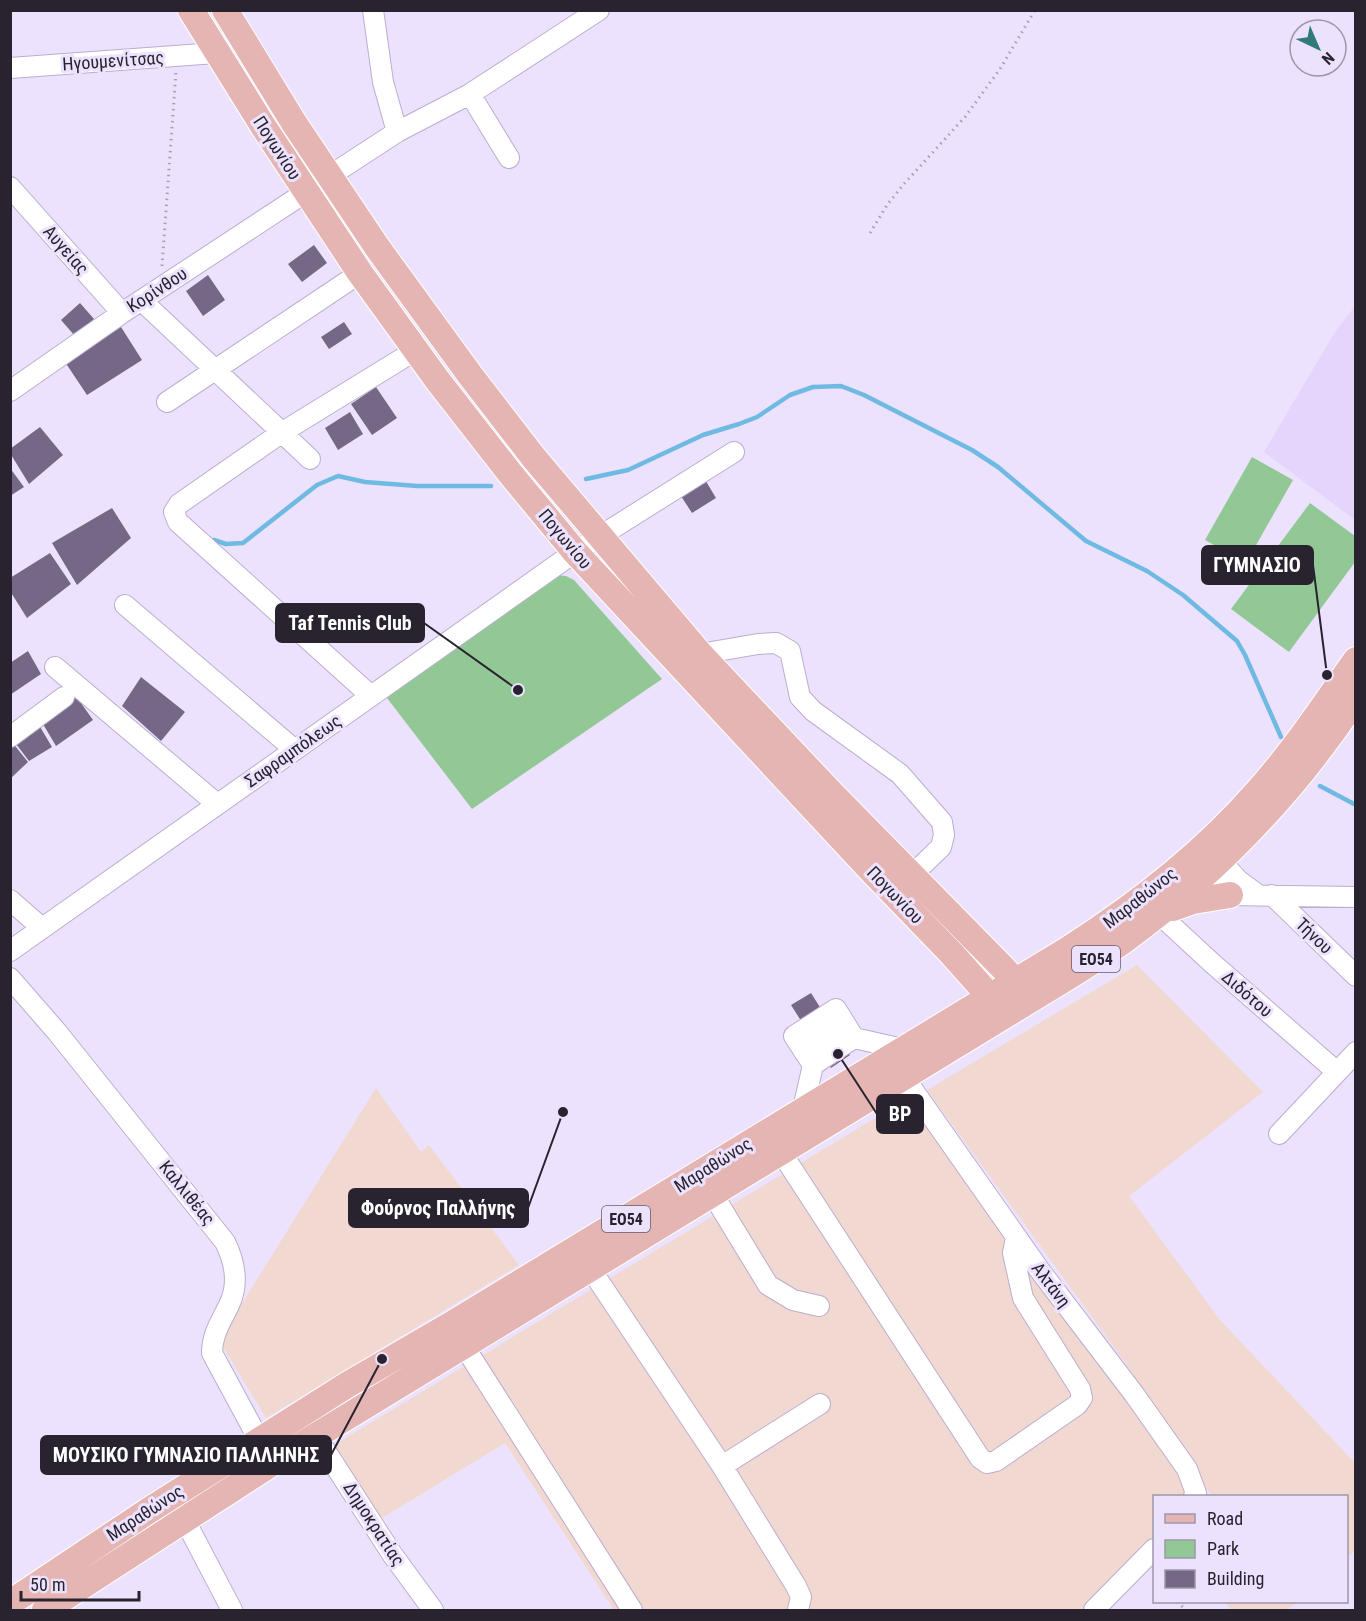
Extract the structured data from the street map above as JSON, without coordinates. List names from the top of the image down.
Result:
{
  "streets": {
    "main road": ["Πογωνίου", "Μαραθώνος", "ΕΟ54"],
    "street": [
      "Ηγουμενίτσας",
      "Αυγείας",
      "Κορίνθου",
      "Σαφραμπόλεως",
      "Τήνου",
      "Διδότου",
      "Καλλιθέας",
      "Αλτάνη",
      "Δημοκρατίας"
    ]
  },
  "crossings": [
    ["Ηγουμενίτσας", "Πογωνίου"],
    ["Πογωνίου", "Κορίνθου"],
    ["Πογωνίου", "Σαφραμπόλεως"],
    ["Πογωνίου", "Μαραθώνος"],
    ["Αυγείας", "Κορίνθου"],
    ["Μαραθώνος", "Τήνου"],
    ["Μαραθώνος", "Διδότου"],
    ["Μαραθώνος", "Καλλιθέας"],
    ["Μαραθώνος", "Αλτάνη"],
    ["Μαραθώνος", "Δημοκρατίας"]
  ],
  "places": [
    "ΓΥΜΝΑΣΙΟ",
    "Taf Tennis Club",
    "BP",
    "Φούρνος Παλλήνης",
    "ΜΟΥΣΙΚΟ ΓΥΜΝΑΣΙΟ ΠΑΛΛΗΝΗΣ"
  ],
  "legend": ["Road", "Park", "Building"],
  "scale_bar": "50 m",
  "north": "bottom right"
}
